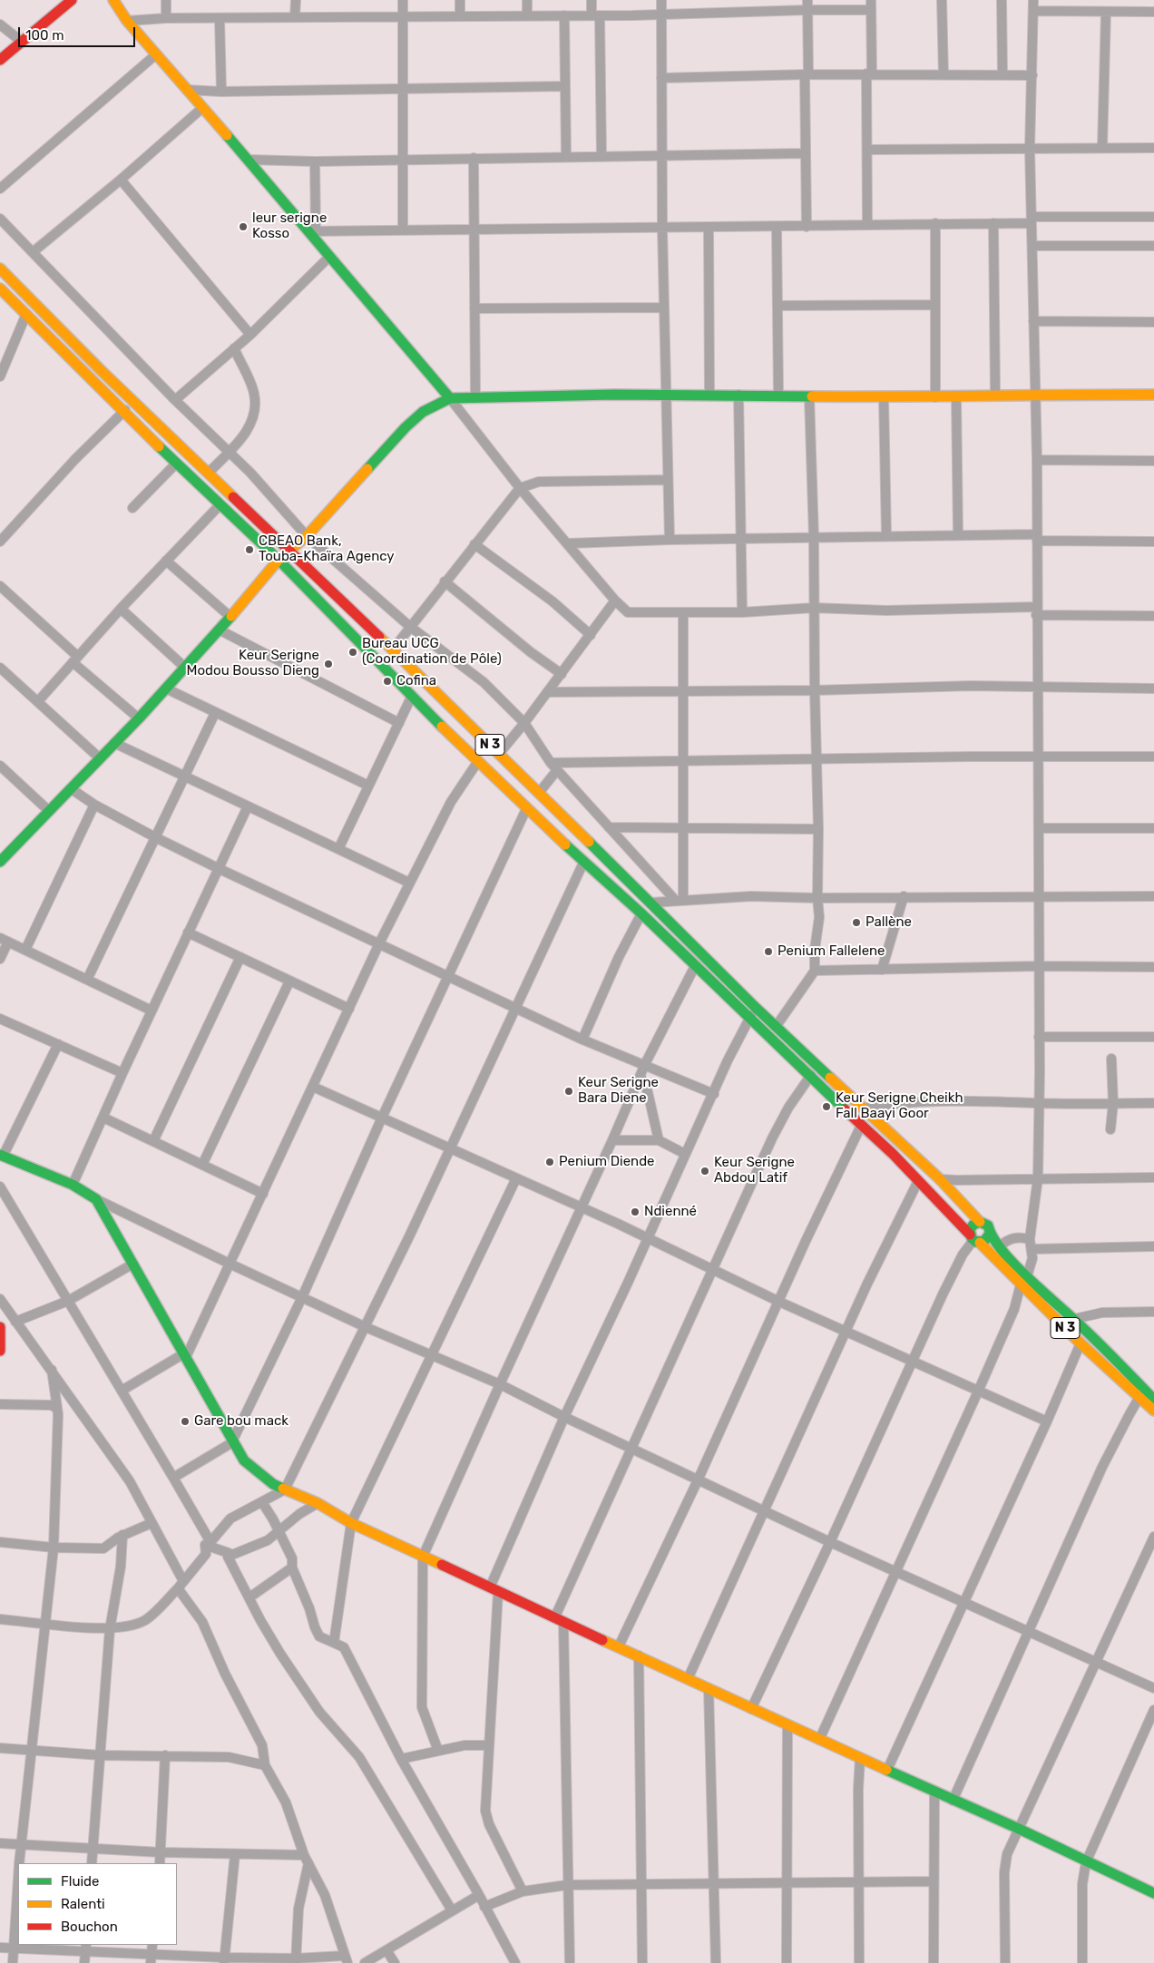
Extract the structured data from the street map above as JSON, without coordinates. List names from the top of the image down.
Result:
{
  "streets": {
    "main road": ["N 3"]
  },
  "places": [
    "leur serigne Kosso",
    "CBEAO Bank, Touba-Khaïra Agency",
    "Bureau UCG (Coordination de Pôle)",
    "Keur Serigne Modou Bousso Dieng",
    "Cofina",
    "Pallène",
    "Penium Fallelene",
    "Keur Serigne Bara Diene",
    "Keur Serigne Cheikh Fall Baayi Goor",
    "Penium Diende",
    "Keur Serigne Abdou Latif",
    "Ndienné",
    "Gare bou mack"
  ],
  "legend": ["Fluide", "Ralenti", "Bouchon"],
  "scale_bar": "100 m"
}
